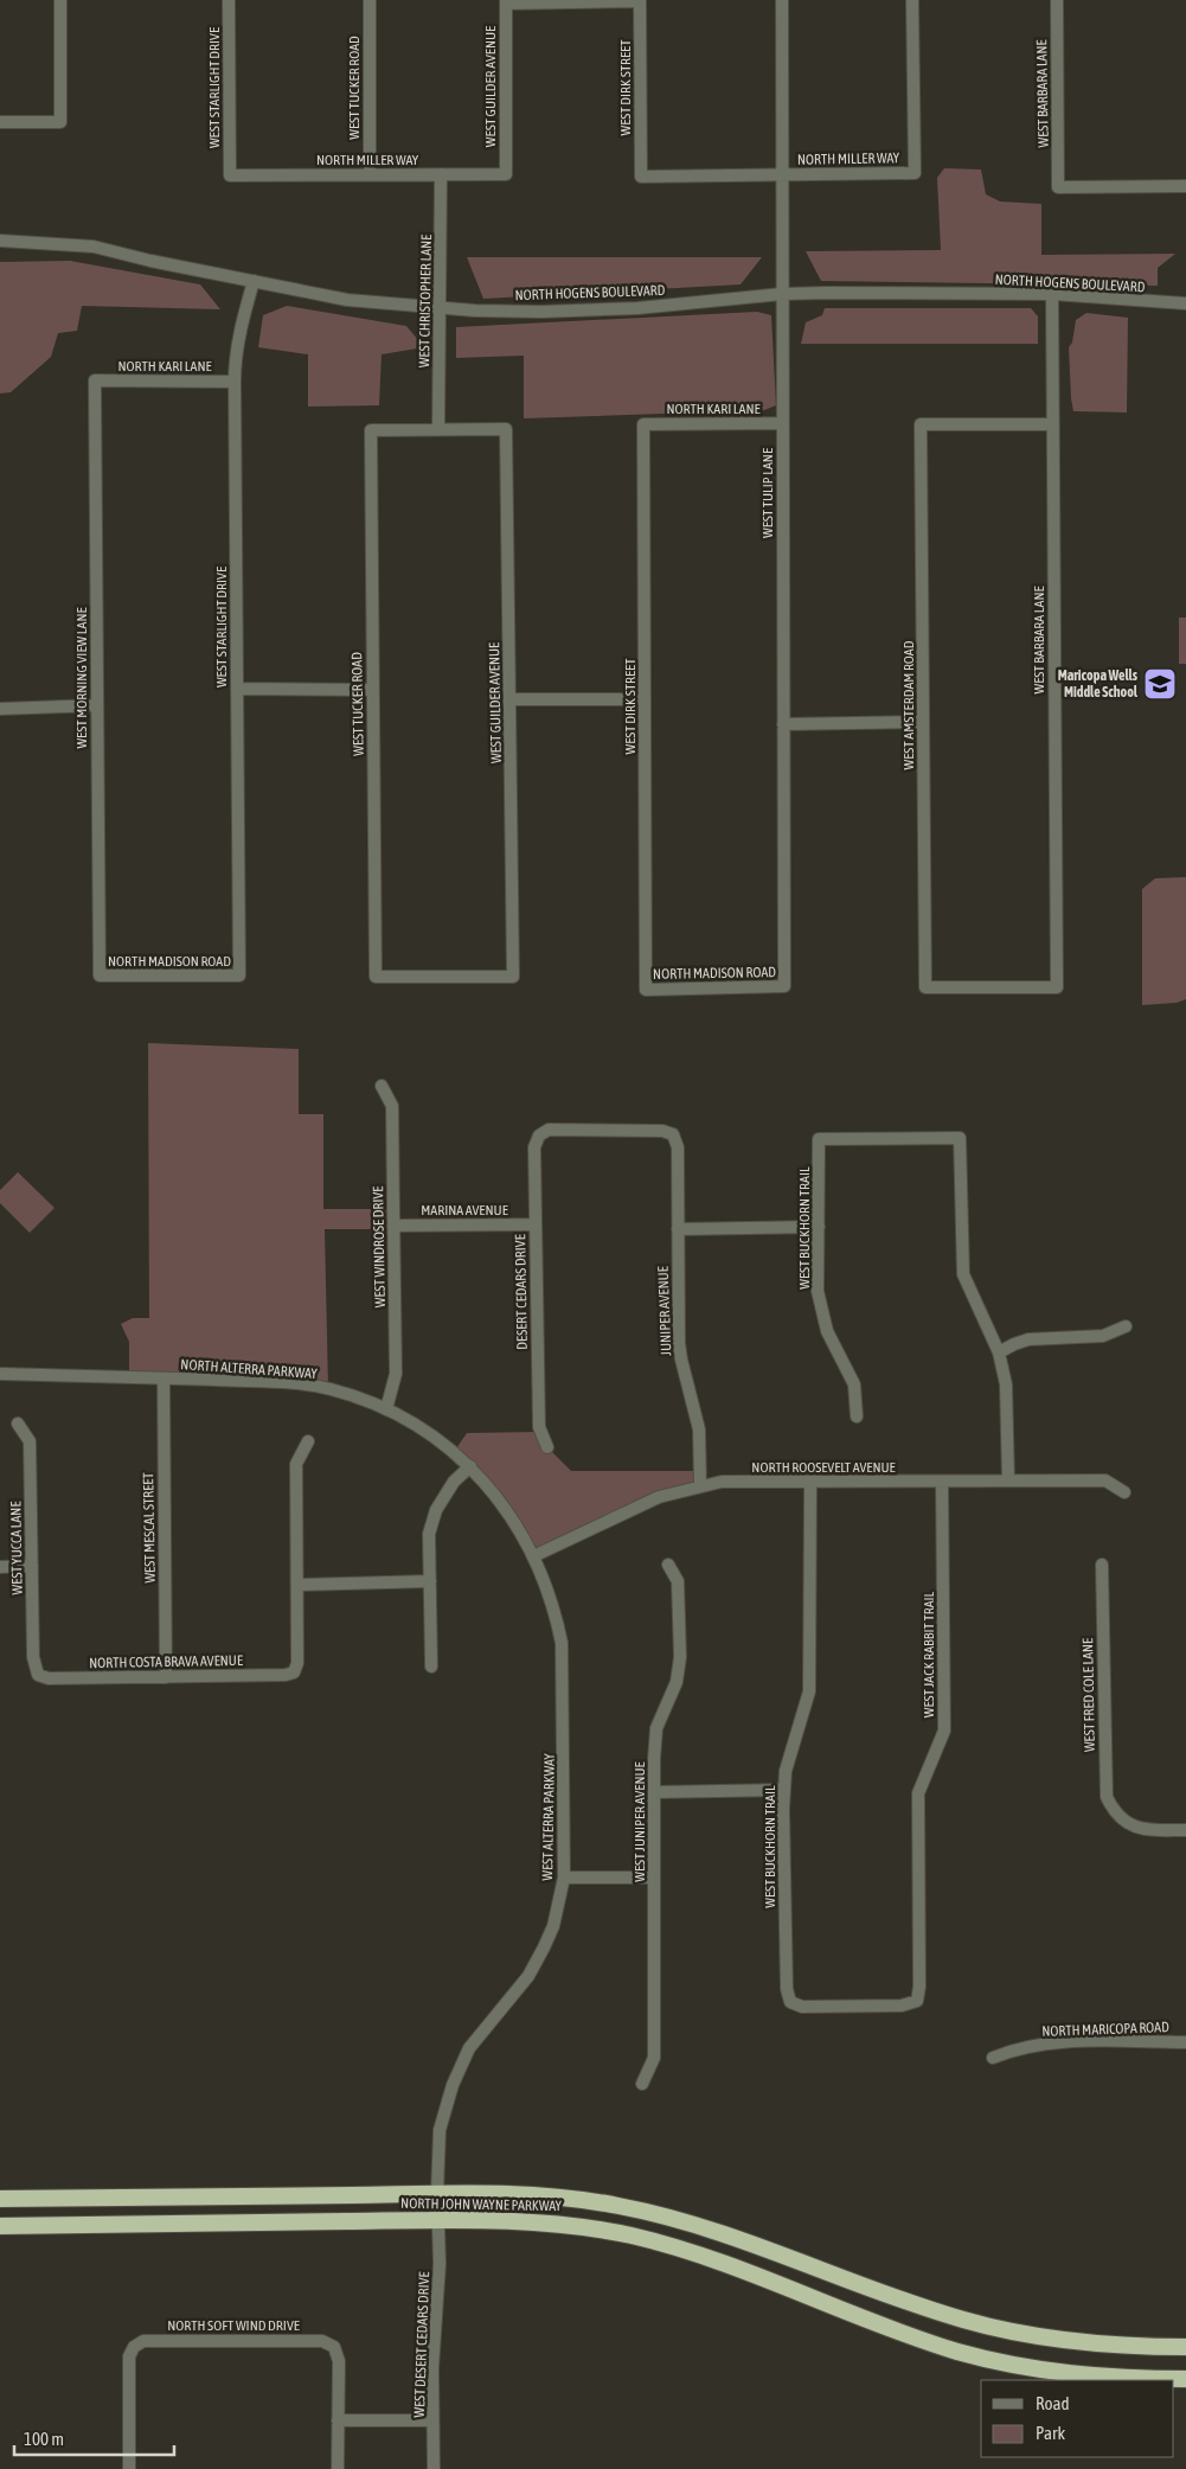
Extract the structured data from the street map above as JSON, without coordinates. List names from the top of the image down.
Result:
{
  "streets": {
    "highway": ["NORTH JOHN WAYNE PARKWAY"],
    "street": [
      "WEST GUILDER AVENUE",
      "WEST STARLIGHT DRIVE",
      "WEST TUCKER ROAD",
      "WEST DIRK STREET",
      "WEST BARBARA LANE",
      "NORTH MILLER WAY",
      "NORTH HOGENS BOULEVARD",
      "WEST CHRISTOPHER LANE",
      "NORTH KARI LANE",
      "WEST TULIP LANE",
      "WEST MORNING VIEW LANE",
      "WEST AMSTERDAM ROAD",
      "NORTH MADISON ROAD",
      "MARINA AVENUE",
      "WEST BUCKHORN TRAIL",
      "WEST WINDROSE DRIVE",
      "DESERT CEDARS DRIVE",
      "JUNIPER AVENUE",
      "NORTH ALTERRA PARKWAY",
      "NORTH ROOSEVELT AVENUE",
      "WEST MESCAL STREET",
      "WEST YUCCA LANE",
      "WEST JACK RABBIT TRAIL",
      "NORTH COSTA BRAVA AVENUE",
      "WEST FRED COLE LANE",
      "WEST ALTERRA PARKWAY",
      "WEST JUNIPER AVENUE",
      "NORTH MARICOPA ROAD",
      "NORTH SOFT WIND DRIVE",
      "WEST DESERT CEDARS DRIVE"
    ]
  },
  "crossings": [
    ["WEST GUILDER AVENUE", "WEST TUCKER ROAD"],
    ["WEST GUILDER AVENUE", "NORTH MILLER WAY"],
    ["WEST GUILDER AVENUE", "WEST CHRISTOPHER LANE"],
    ["WEST STARLIGHT DRIVE", "NORTH MILLER WAY"],
    ["WEST STARLIGHT DRIVE", "NORTH HOGENS BOULEVARD"],
    ["WEST STARLIGHT DRIVE", "NORTH KARI LANE"],
    ["WEST STARLIGHT DRIVE", "NORTH MADISON ROAD"],
    ["WEST TUCKER ROAD", "NORTH MILLER WAY"],
    ["WEST TUCKER ROAD", "WEST CHRISTOPHER LANE"],
    ["WEST DIRK STREET", "NORTH MILLER WAY"],
    ["WEST DIRK STREET", "NORTH KARI LANE"],
    ["WEST DIRK STREET", "NORTH MADISON ROAD"],
    ["WEST BARBARA LANE", "NORTH HOGENS BOULEVARD"],
    ["WEST BARBARA LANE", "WEST AMSTERDAM ROAD"],
    ["NORTH MILLER WAY", "WEST CHRISTOPHER LANE"],
    ["NORTH MILLER WAY", "WEST TULIP LANE"],
    ["NORTH HOGENS BOULEVARD", "WEST CHRISTOPHER LANE"],
    ["NORTH HOGENS BOULEVARD", "WEST TULIP LANE"],
    ["NORTH KARI LANE", "WEST TULIP LANE"],
    ["NORTH KARI LANE", "WEST MORNING VIEW LANE"],
    ["WEST TULIP LANE", "NORTH MADISON ROAD"],
    ["WEST MORNING VIEW LANE", "NORTH MADISON ROAD"],
    ["MARINA AVENUE", "WEST WINDROSE DRIVE"],
    ["MARINA AVENUE", "DESERT CEDARS DRIVE"],
    ["WEST BUCKHORN TRAIL", "NORTH ROOSEVELT AVENUE"],
    ["WEST BUCKHORN TRAIL", "WEST JACK RABBIT TRAIL"],
    ["WEST WINDROSE DRIVE", "NORTH ALTERRA PARKWAY"],
    ["DESERT CEDARS DRIVE", "JUNIPER AVENUE"],
    ["JUNIPER AVENUE", "NORTH ROOSEVELT AVENUE"],
    ["NORTH ALTERRA PARKWAY", "NORTH ROOSEVELT AVENUE"],
    ["NORTH ALTERRA PARKWAY", "WEST MESCAL STREET"],
    ["NORTH ALTERRA PARKWAY", "WEST ALTERRA PARKWAY"],
    ["NORTH ROOSEVELT AVENUE", "WEST JACK RABBIT TRAIL"],
    ["NORTH ROOSEVELT AVENUE", "WEST ALTERRA PARKWAY"],
    ["WEST MESCAL STREET", "NORTH COSTA BRAVA AVENUE"],
    ["WEST YUCCA LANE", "NORTH COSTA BRAVA AVENUE"],
    ["WEST ALTERRA PARKWAY", "NORTH JOHN WAYNE PARKWAY"],
    ["WEST ALTERRA PARKWAY", "WEST DESERT CEDARS DRIVE"],
    ["NORTH JOHN WAYNE PARKWAY", "WEST DESERT CEDARS DRIVE"]
  ],
  "places": {
    "school or university": ["Maricopa Wells Middle School"]
  },
  "legend": ["Road", "Park"],
  "scale_bar": "100 m"
}
